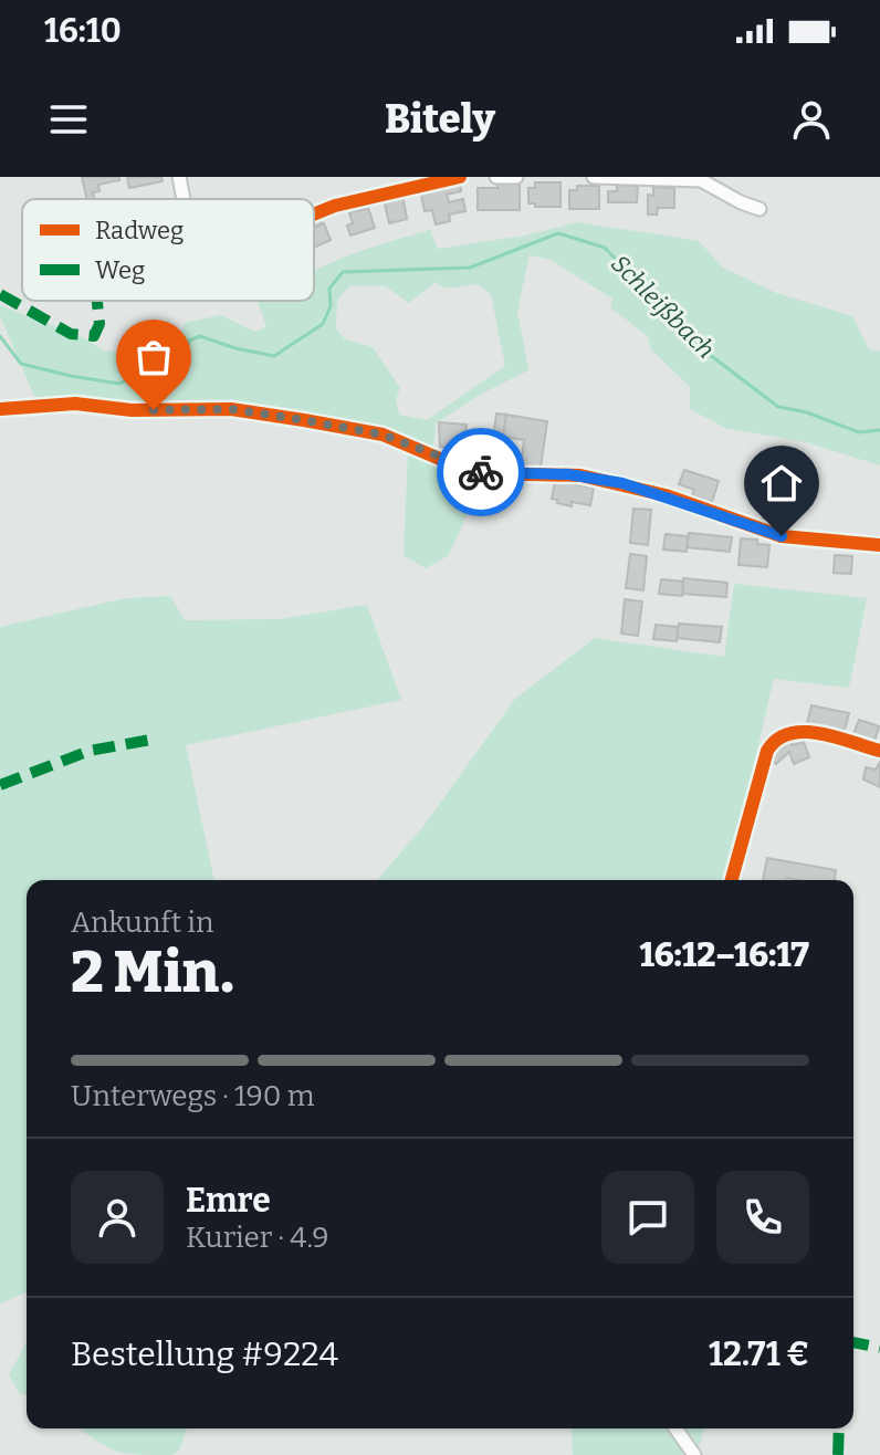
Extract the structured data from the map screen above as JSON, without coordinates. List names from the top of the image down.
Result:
{
  "water": ["Schleißbach"],
  "legend": ["Radweg", "Weg"],
  "page": {
    "status": "16:10",
    "header": "Bitely",
    "heading": ["2 Min.", "Ankunft in", "16:12–16:17"],
    "panel": [
      "Emre",
      "Kurier · 4.9",
      "Bestellung #9224",
      "12.71 €"
    ],
    "bar": "Unterwegs · 190 m"
  }
}
